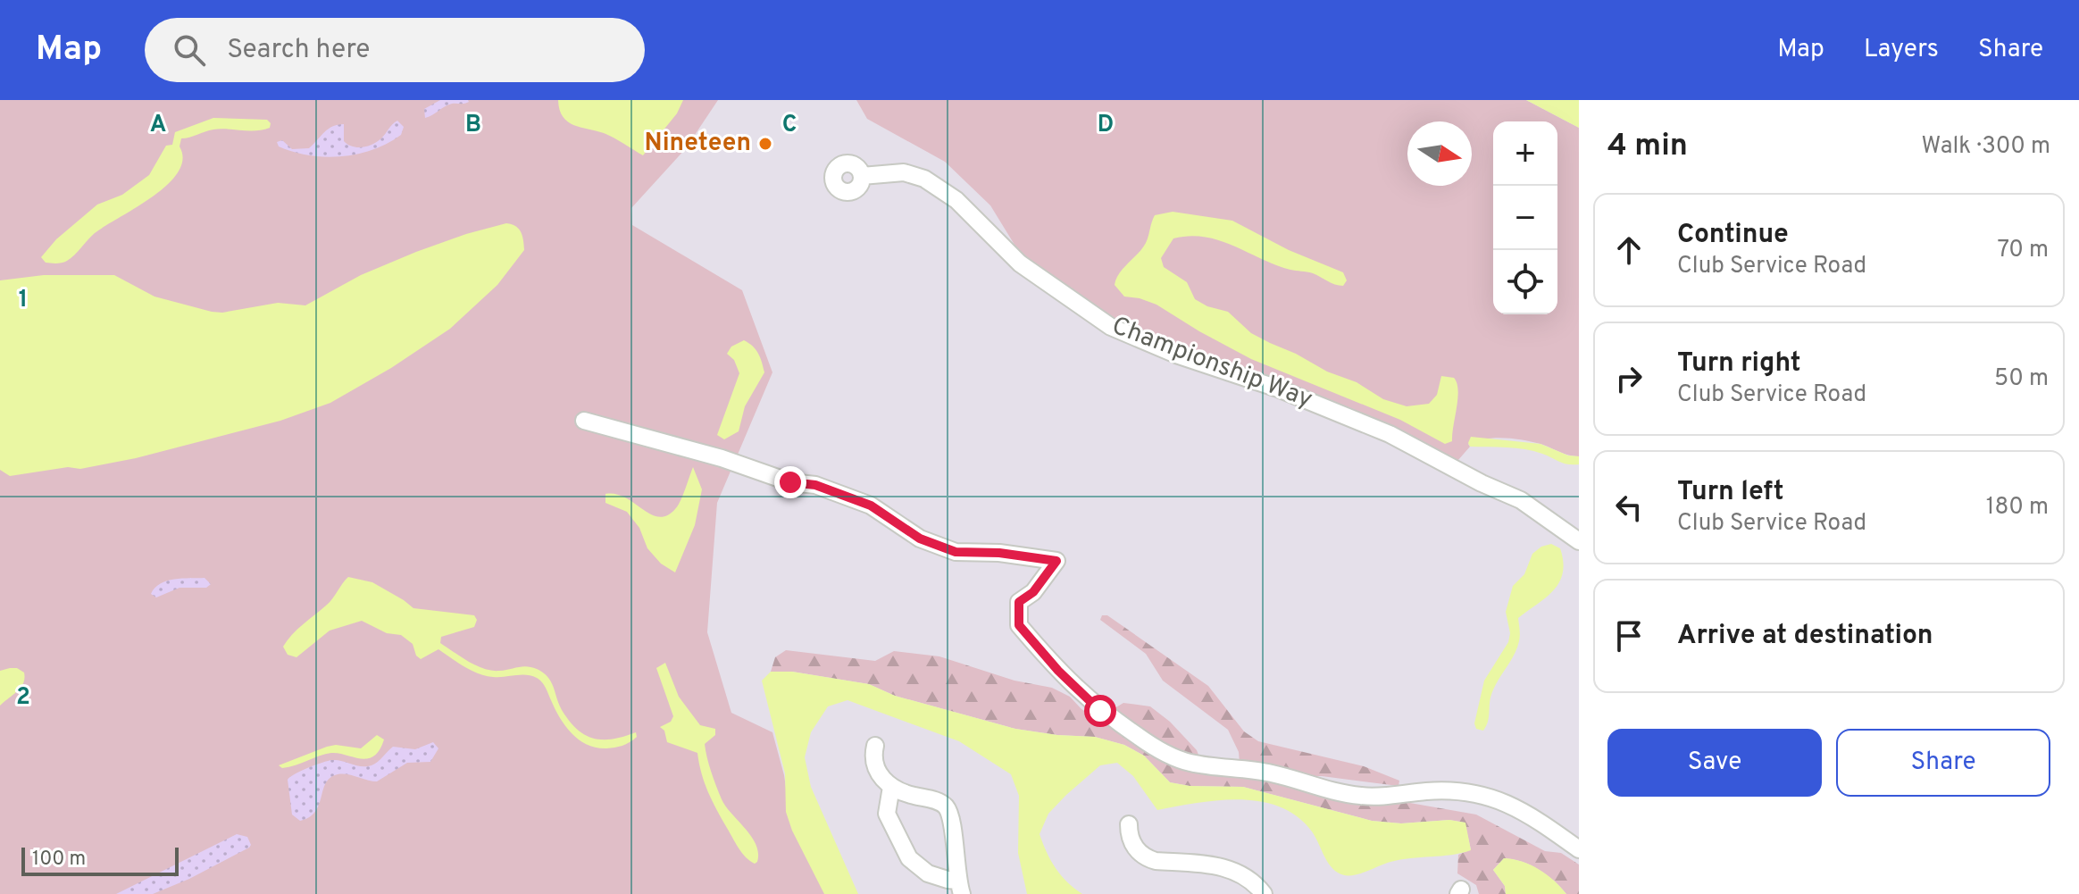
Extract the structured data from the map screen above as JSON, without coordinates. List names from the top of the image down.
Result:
{
  "streets": {
    "street": ["Championship Way"]
  },
  "places": ["Nineteen"],
  "scale_bar": "100 m",
  "north": "right",
  "page": {
    "header": "Map",
    "search": "Search here",
    "nav": ["Map", "Layers", "Share"],
    "heading": ["4 min", "Walk · 300 m"],
    "map_buttons": ["+", "−"],
    "list": [
      ["Continue", "Club Service Road", "70 m"],
      ["Turn right", "Club Service Road", "50 m"],
      ["Turn left", "Club Service Road", "180 m"],
      "Arrive at destination"
    ],
    "buttons": ["Save", "Share"],
    "scale": "100 m"
  },
  "grid": {
    "columns": [
      "A",
      "B",
      "C",
      "D"
    ],
    "rows": ["1", "2"]
  }
}
